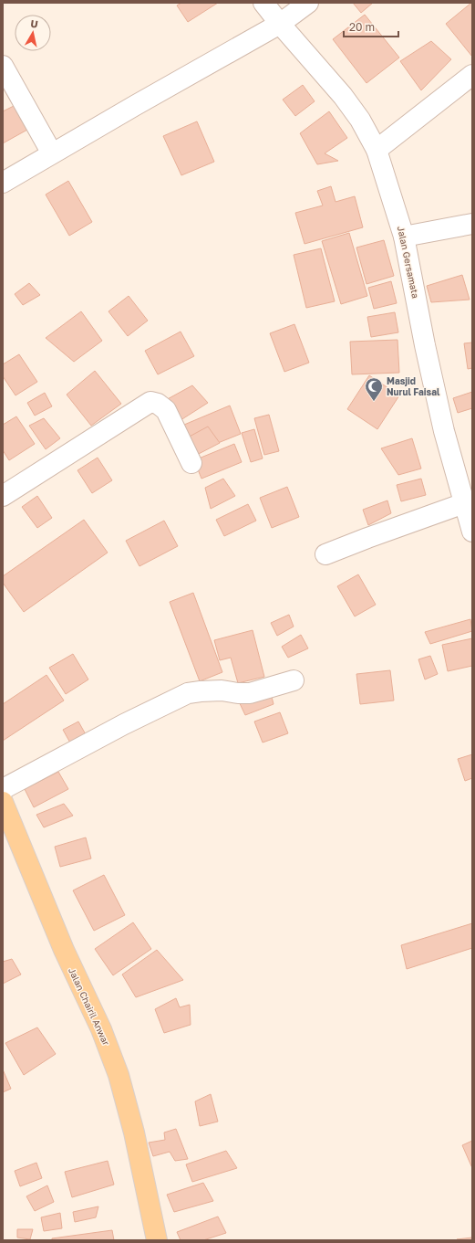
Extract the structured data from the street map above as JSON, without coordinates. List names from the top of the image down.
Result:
{
  "streets": {
    "main road": ["Jalan Chairil Anwar"],
    "street": ["Jalan Gersamata"]
  },
  "places": {
    "mosque": ["Masjid Nurul Faisal"]
  },
  "scale_bar": "20 m",
  "north": "top"
}
